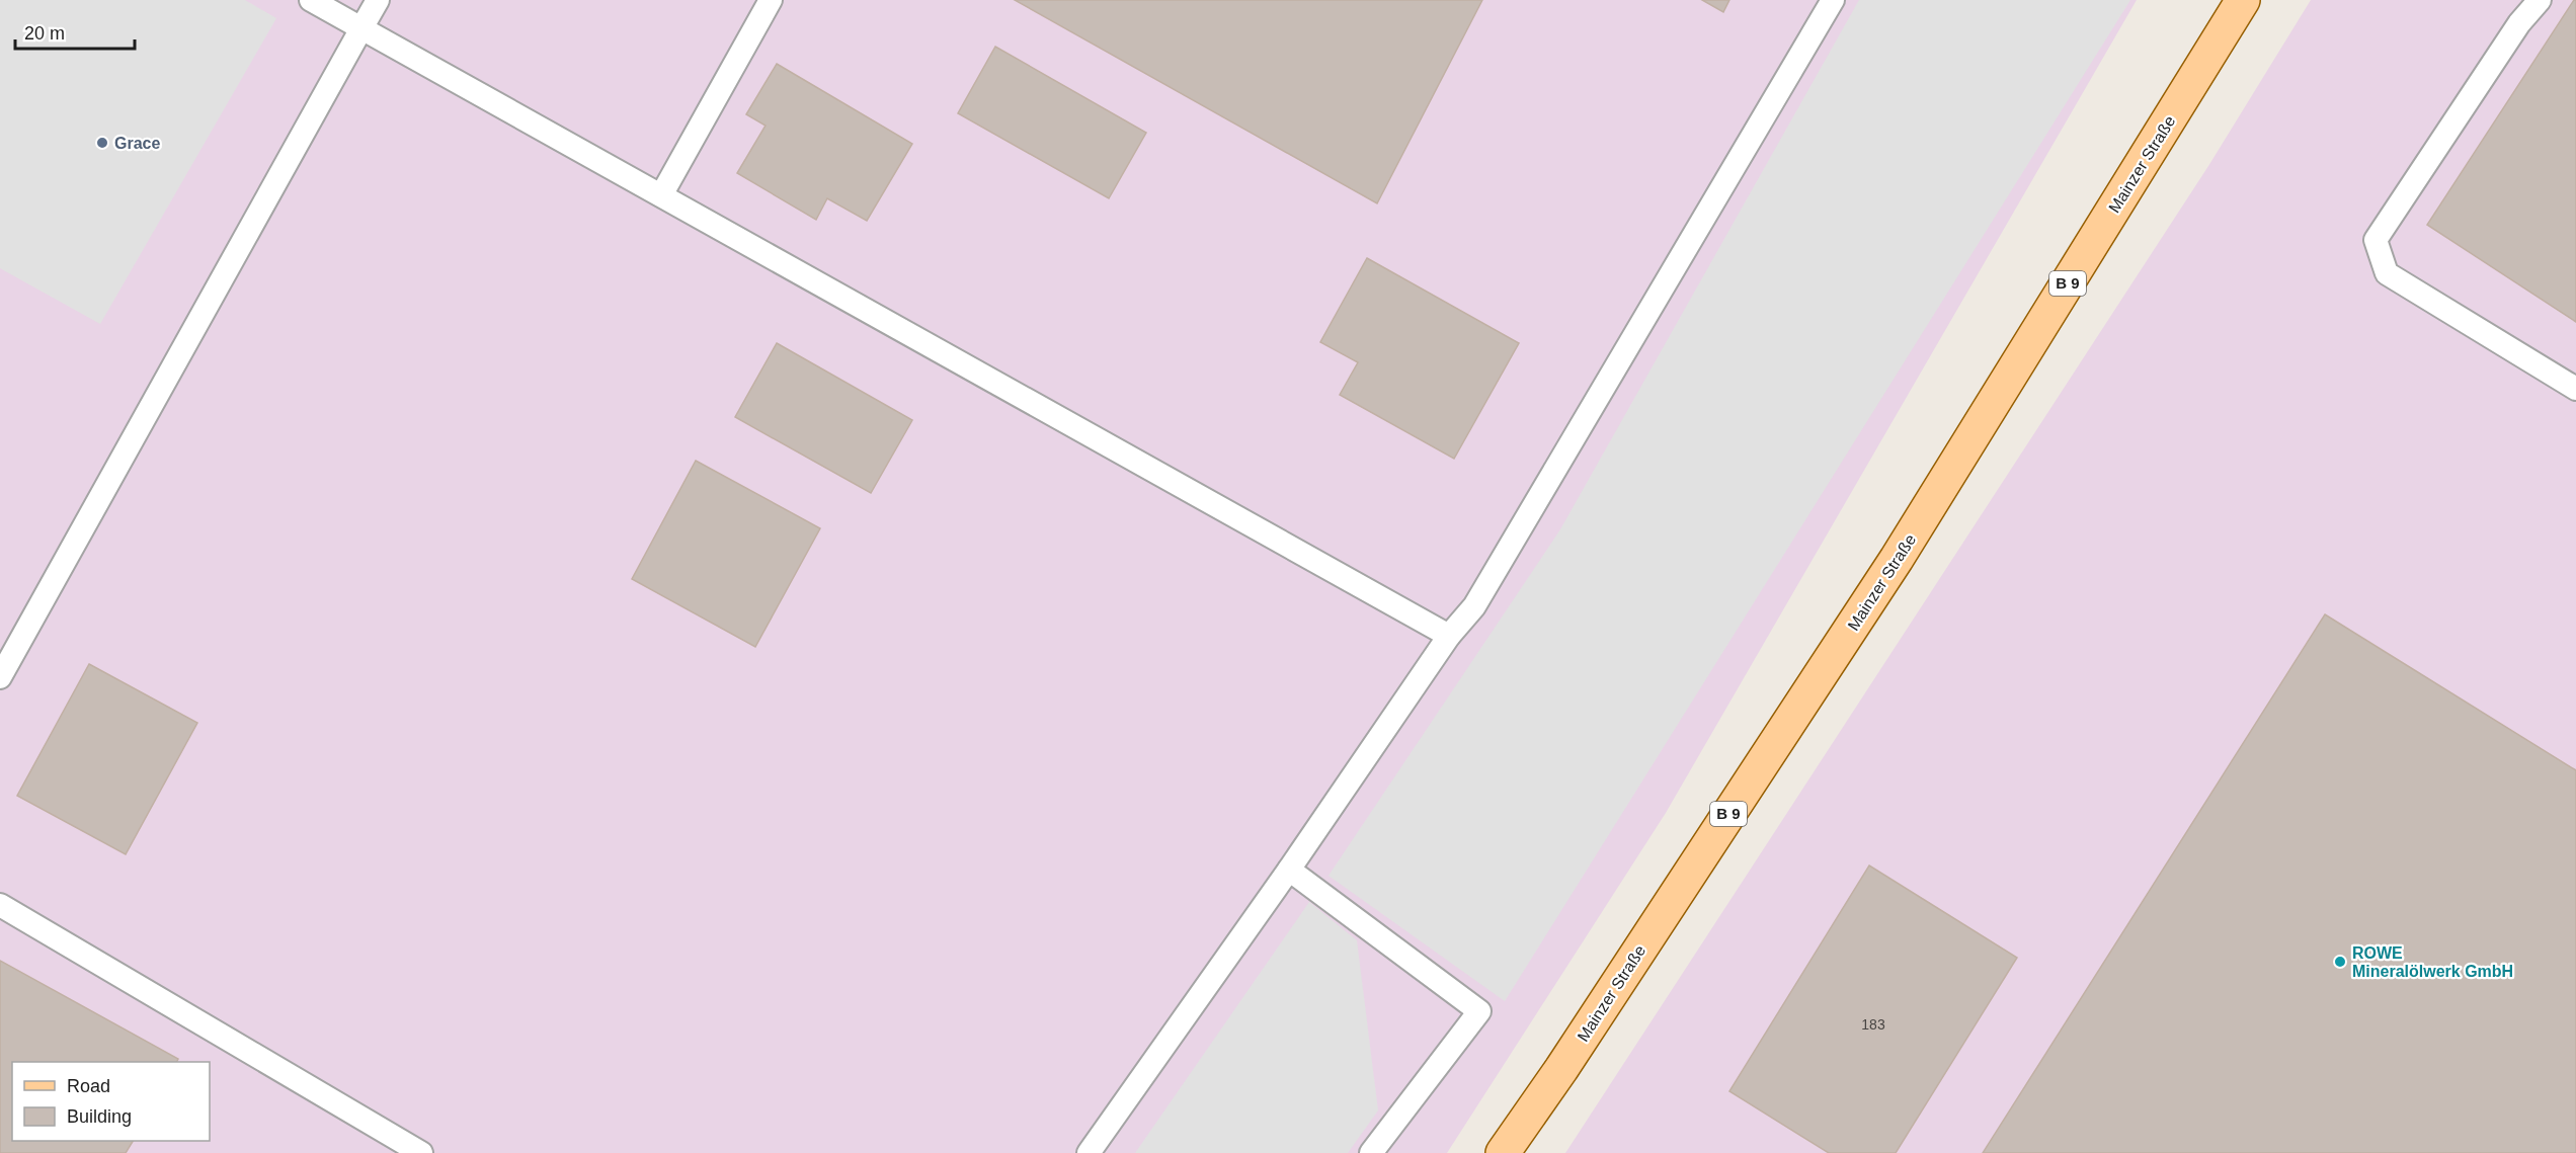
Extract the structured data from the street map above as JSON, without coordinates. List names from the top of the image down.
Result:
{
  "streets": {
    "main road": ["Mainzer Straße", "B 9"]
  },
  "places": ["Grace", "ROWE Mineralölwerk GmbH"],
  "house_numbers": ["183"],
  "legend": ["Road", "Building"],
  "scale_bar": "20 m"
}
